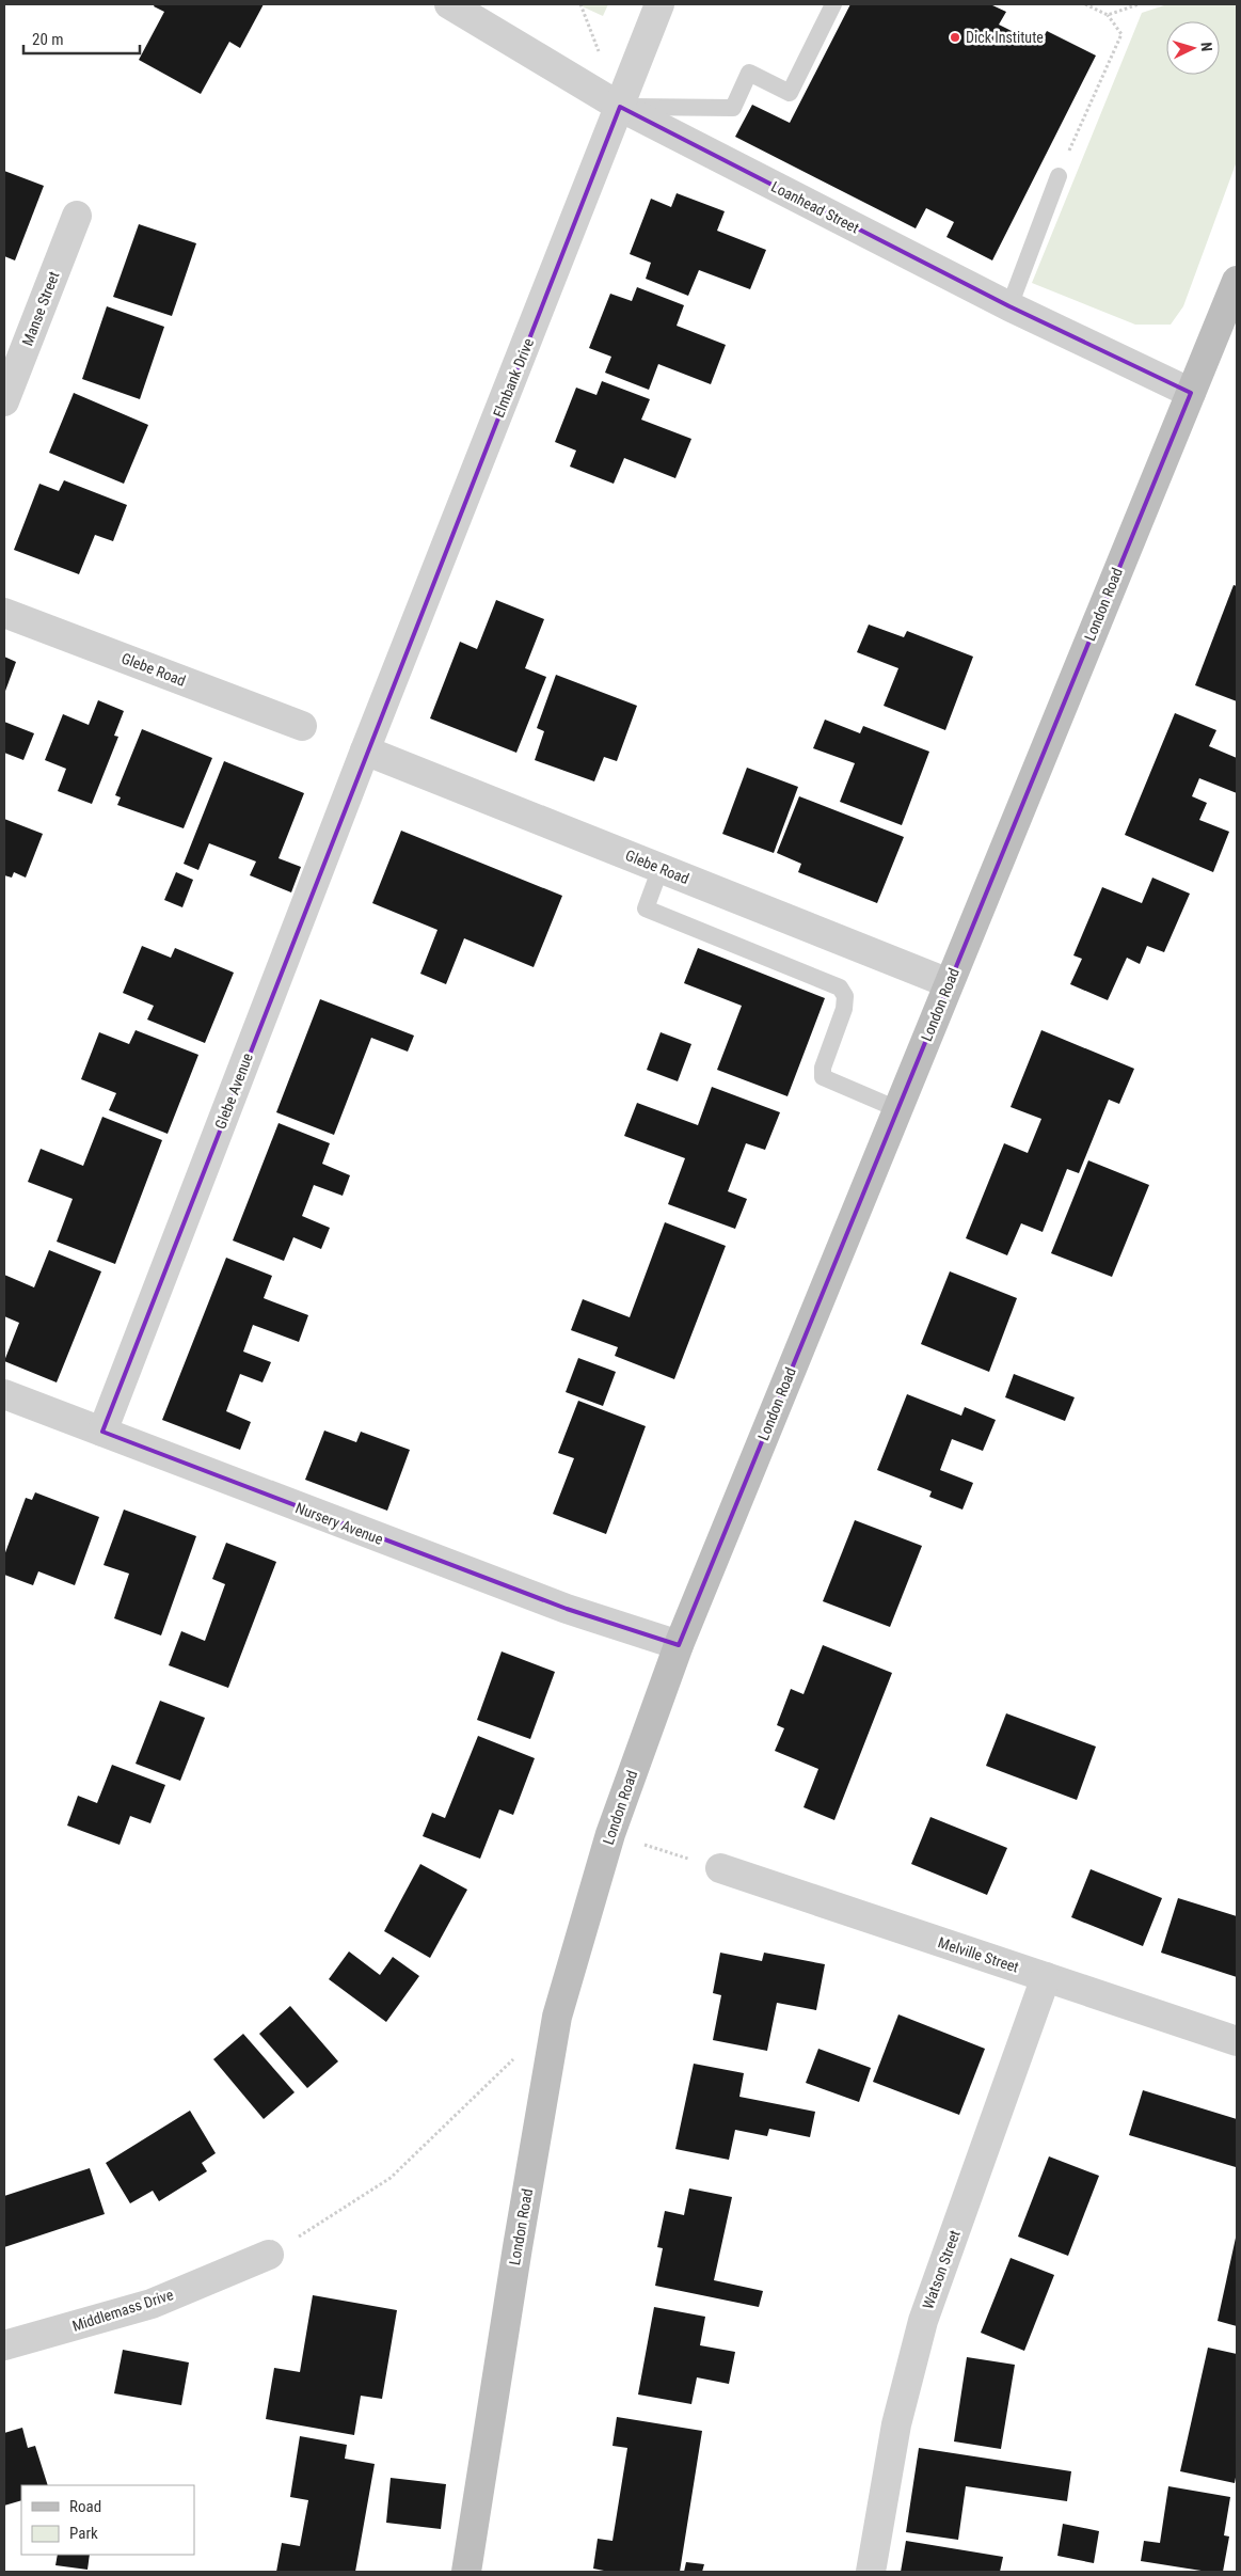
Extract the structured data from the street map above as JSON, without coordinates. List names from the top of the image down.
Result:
{
  "streets": {
    "main road": ["London Road"],
    "street": [
      "Loanhead Street",
      "Manse Street",
      "Elmbank Drive",
      "Glebe Road",
      "Glebe Avenue",
      "Nursery Avenue",
      "Melville Street",
      "Watson Street",
      "Middlemass Drive"
    ]
  },
  "crossings": [
    ["Loanhead Street", "Elmbank Drive"],
    ["Loanhead Street", "London Road"],
    ["Elmbank Drive", "Glebe Road"],
    ["Elmbank Drive", "Glebe Avenue"],
    ["London Road", "Glebe Road"],
    ["London Road", "Nursery Avenue"],
    ["Glebe Road", "Glebe Avenue"],
    ["Glebe Avenue", "Nursery Avenue"],
    ["Melville Street", "Watson Street"]
  ],
  "places": ["Dick Institute"],
  "legend": ["Road", "Park"],
  "scale_bar": "20 m",
  "north": "right"
}
